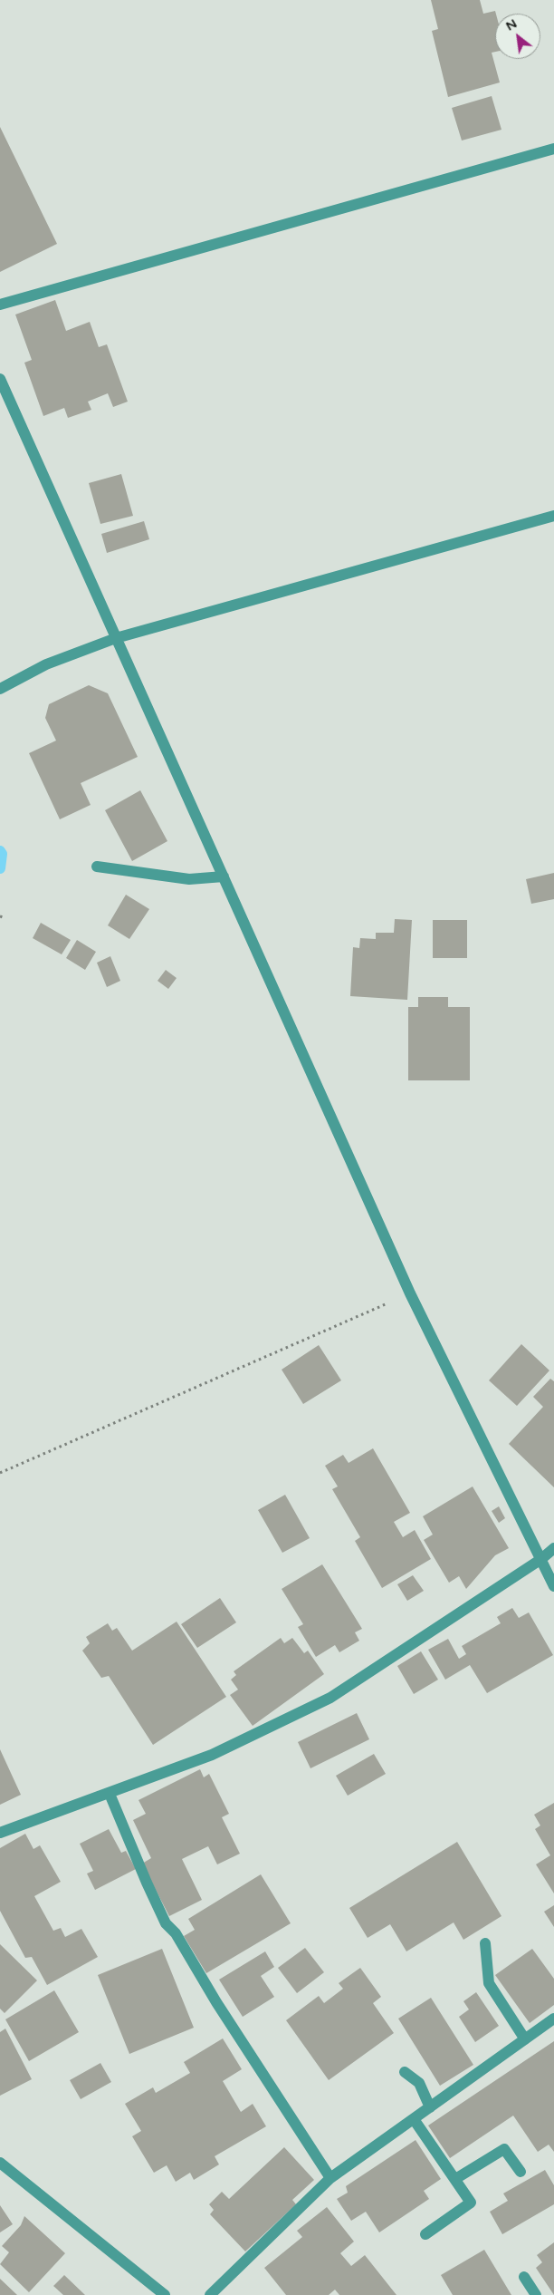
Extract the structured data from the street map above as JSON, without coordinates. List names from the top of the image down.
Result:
{
  "north": "top left"
}
